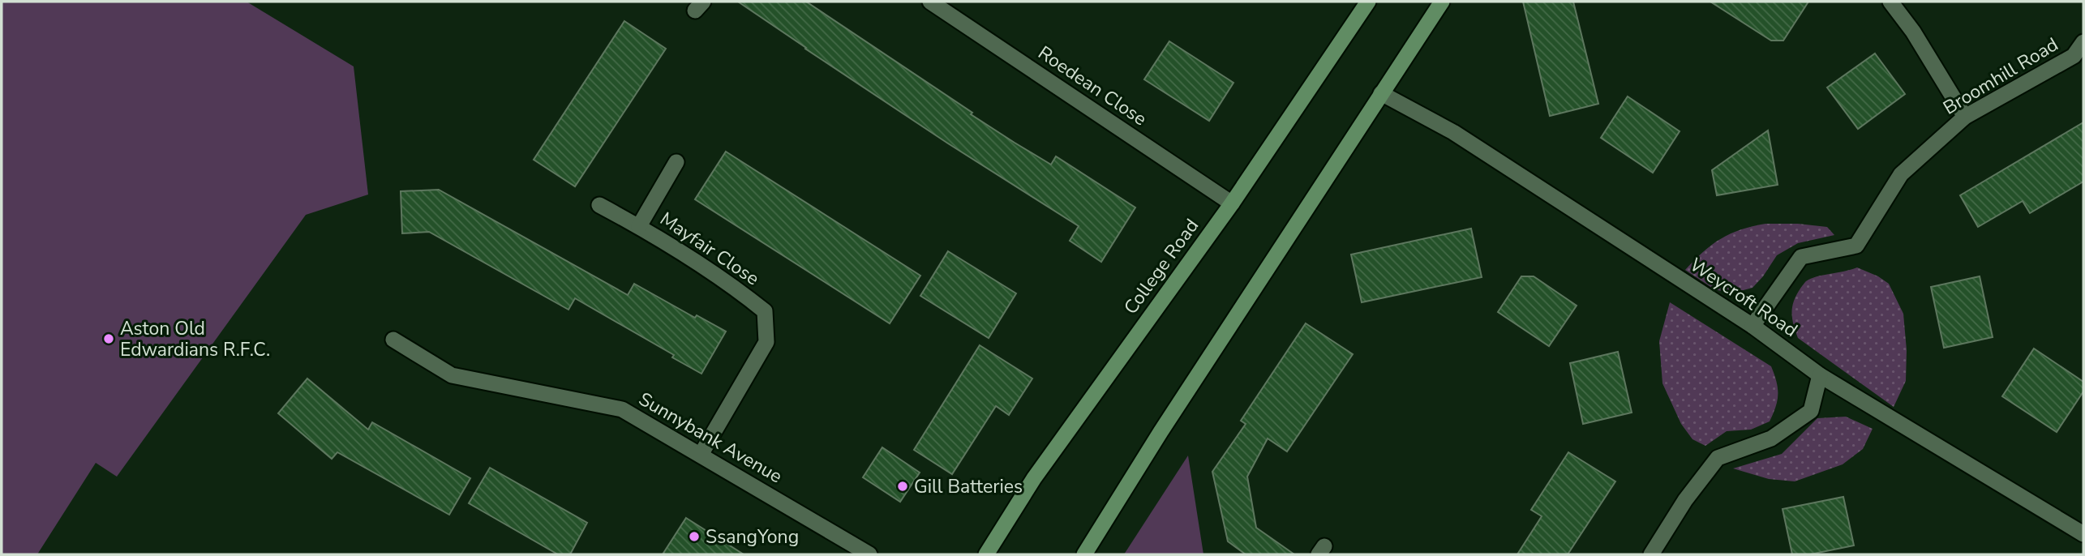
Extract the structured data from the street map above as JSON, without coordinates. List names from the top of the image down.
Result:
{
  "streets": {
    "main road": ["College Road"],
    "street": [
      "Broomhill Road",
      "Roedean Close",
      "Mayfair Close",
      "Weycroft Road",
      "Sunnybank Avenue"
    ]
  },
  "crossings": [
    ["Broomhill Road", "Weycroft Road"],
    ["Roedean Close", "College Road"],
    ["Mayfair Close", "Sunnybank Avenue"]
  ],
  "places": ["Aston Old Edwardians R.F.C.", "Gill Batteries", "SsangYong"]
}
